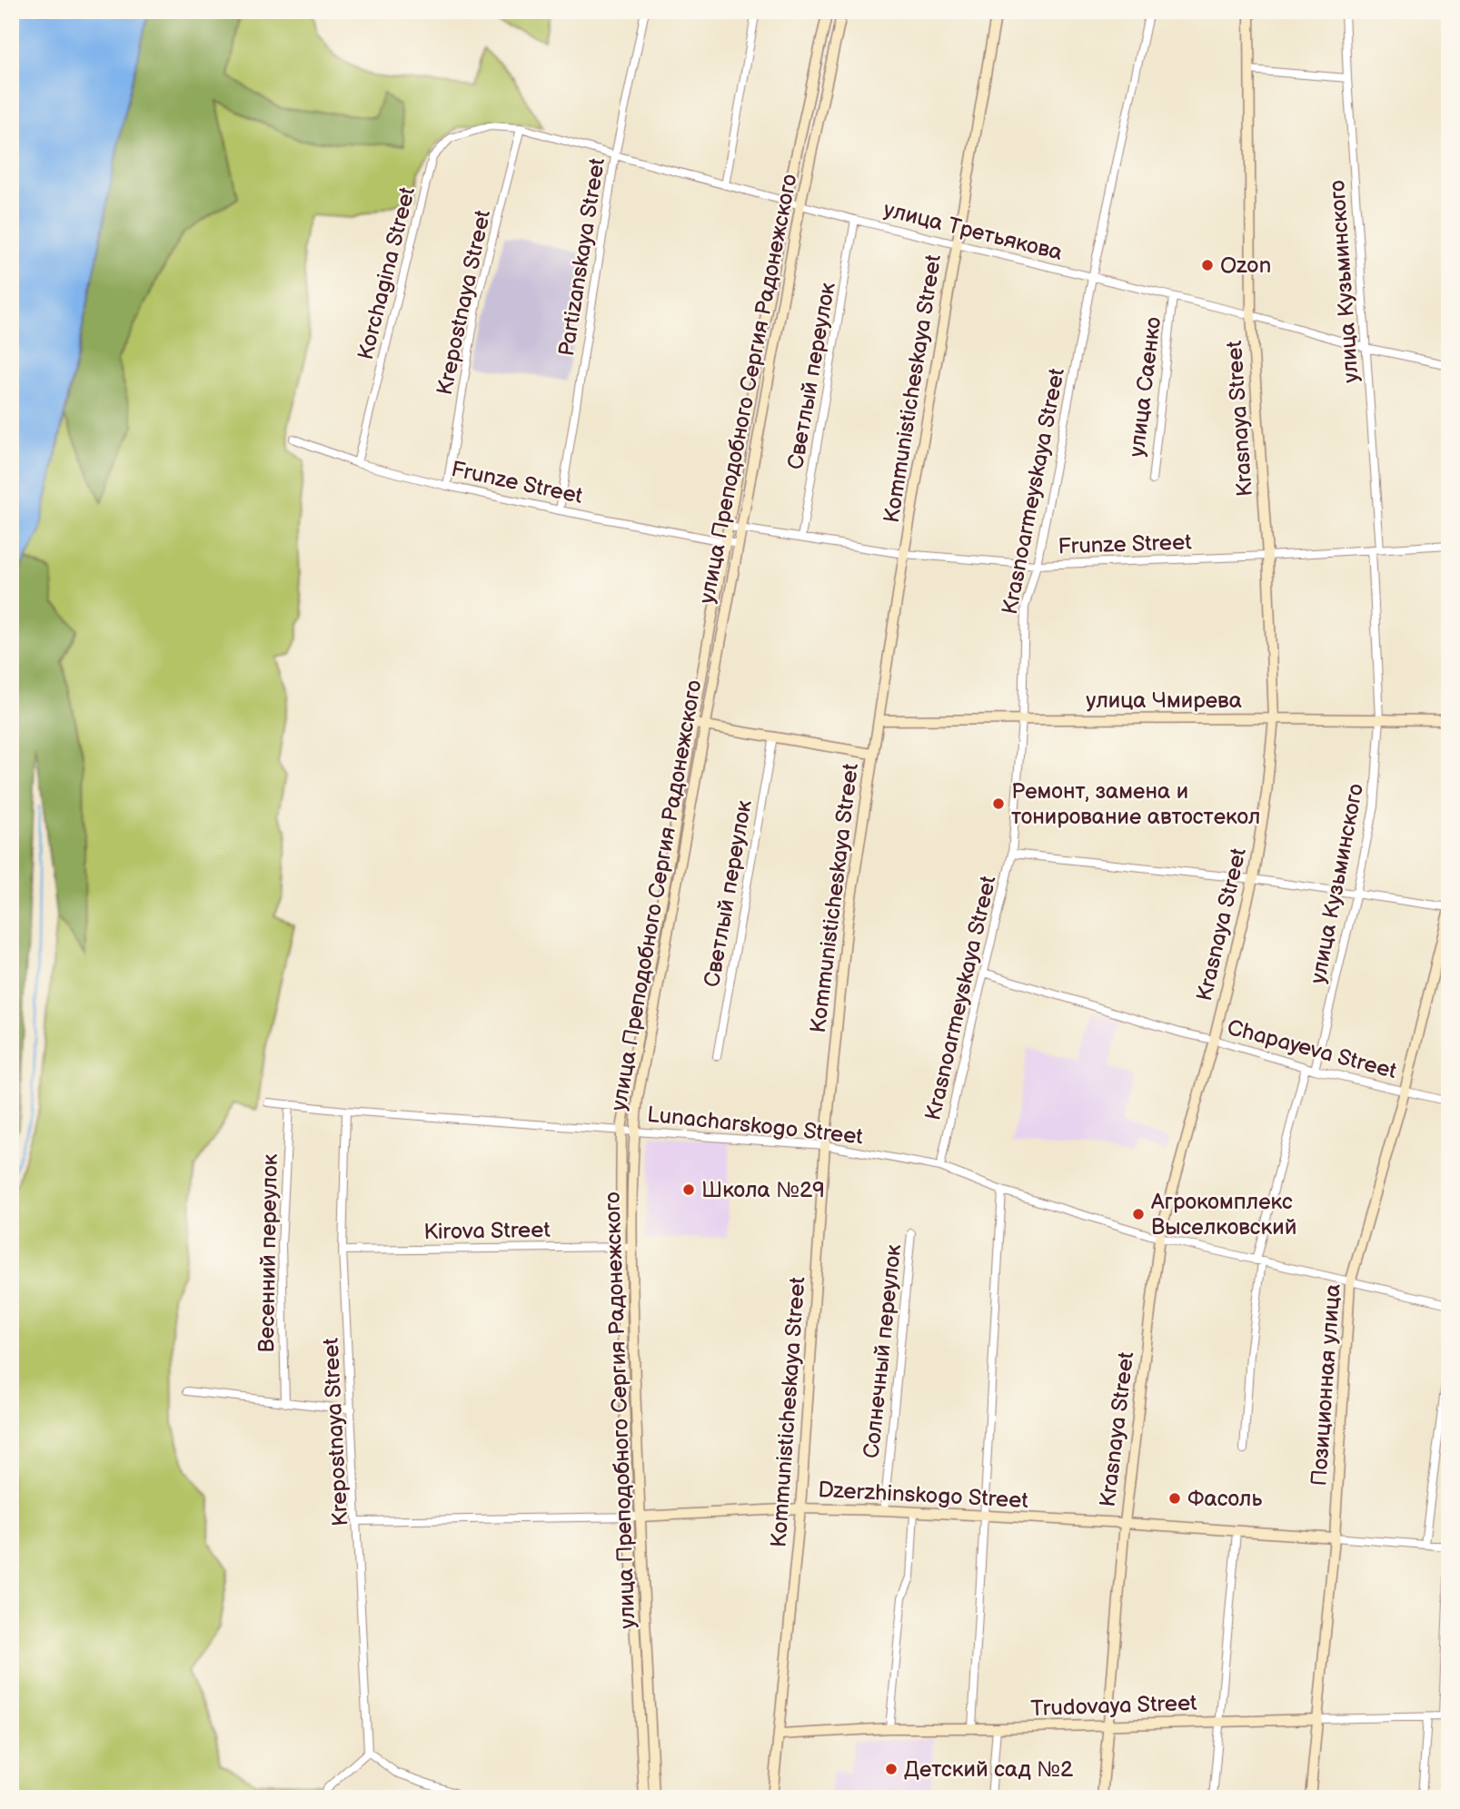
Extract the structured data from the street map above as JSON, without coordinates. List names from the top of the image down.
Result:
{
  "streets": {
    "street": [
      "улица Третьякова",
      "Partizanskaya Street",
      "Korchagina Street",
      "улица Кузьминского",
      "Krepostnaya Street",
      "Светлый переулок",
      "улица Саенко",
      "улица Преподобного Сергия Радонежского",
      "Kommunisticheskaya Street",
      "Krasnaya Street",
      "Frunze Street",
      "Krasnoarmeyskaya Street",
      "улица Чмирева",
      "Chapayeva Street",
      "Lunacharskogo Street",
      "Kirova Street",
      "Весенний переулок",
      "Солнечный переулок",
      "Позиционная улица",
      "Dzerzhinskogo Street",
      "Trudovaya Street"
    ]
  },
  "crossings": [
    ["улица Третьякова", "Partizanskaya Street"],
    ["улица Третьякова", "Korchagina Street"],
    ["улица Третьякова", "улица Кузьминского"],
    ["улица Третьякова", "Krepostnaya Street"],
    ["улица Третьякова", "Светлый переулок"],
    ["улица Третьякова", "улица Саенко"],
    ["улица Третьякова", "улица Преподобного Сергия Радонежского"],
    ["улица Третьякова", "Kommunisticheskaya Street"],
    ["улица Третьякова", "Krasnaya Street"],
    ["улица Третьякова", "Krasnoarmeyskaya Street"],
    ["Partizanskaya Street", "Frunze Street"],
    ["Korchagina Street", "Frunze Street"],
    ["улица Кузьминского", "Frunze Street"],
    ["улица Кузьминского", "улица Чмирева"],
    ["улица Кузьминского", "Chapayeva Street"],
    ["Krepostnaya Street", "Frunze Street"],
    ["Krepostnaya Street", "Lunacharskogo Street"],
    ["Krepostnaya Street", "Kirova Street"],
    ["Krepostnaya Street", "Dzerzhinskogo Street"],
    ["Светлый переулок", "Frunze Street"],
    ["улица Преподобного Сергия Радонежского", "Frunze Street"],
    ["улица Преподобного Сергия Радонежского", "Lunacharskogo Street"],
    ["улица Преподобного Сергия Радонежского", "Kirova Street"],
    ["улица Преподобного Сергия Радонежского", "Dzerzhinskogo Street"],
    ["Kommunisticheskaya Street", "Frunze Street"],
    ["Kommunisticheskaya Street", "улица Чмирева"],
    ["Kommunisticheskaya Street", "Lunacharskogo Street"],
    ["Kommunisticheskaya Street", "Dzerzhinskogo Street"],
    ["Kommunisticheskaya Street", "Trudovaya Street"],
    ["Krasnaya Street", "Frunze Street"],
    ["Krasnaya Street", "улица Чмирева"],
    ["Krasnaya Street", "Chapayeva Street"],
    ["Krasnaya Street", "Lunacharskogo Street"],
    ["Krasnaya Street", "Dzerzhinskogo Street"],
    ["Krasnaya Street", "Trudovaya Street"],
    ["Frunze Street", "Krasnoarmeyskaya Street"],
    ["Krasnoarmeyskaya Street", "улица Чмирева"],
    ["Krasnoarmeyskaya Street", "Chapayeva Street"],
    ["Krasnoarmeyskaya Street", "Lunacharskogo Street"],
    ["Chapayeva Street", "Позиционная улица"],
    ["Lunacharskogo Street", "Весенний переулок"],
    ["Lunacharskogo Street", "Позиционная улица"],
    ["Солнечный переулок", "Dzerzhinskogo Street"],
    ["Позиционная улица", "Dzerzhinskogo Street"],
    ["Позиционная улица", "Trudovaya Street"]
  ],
  "places": [
    "Ozon",
    "Ремонт, замена и тонирование автостекол",
    "Школа №29",
    "Агрокомплекс Выселковский",
    "Фасоль",
    "Детский сад №2"
  ]
}
